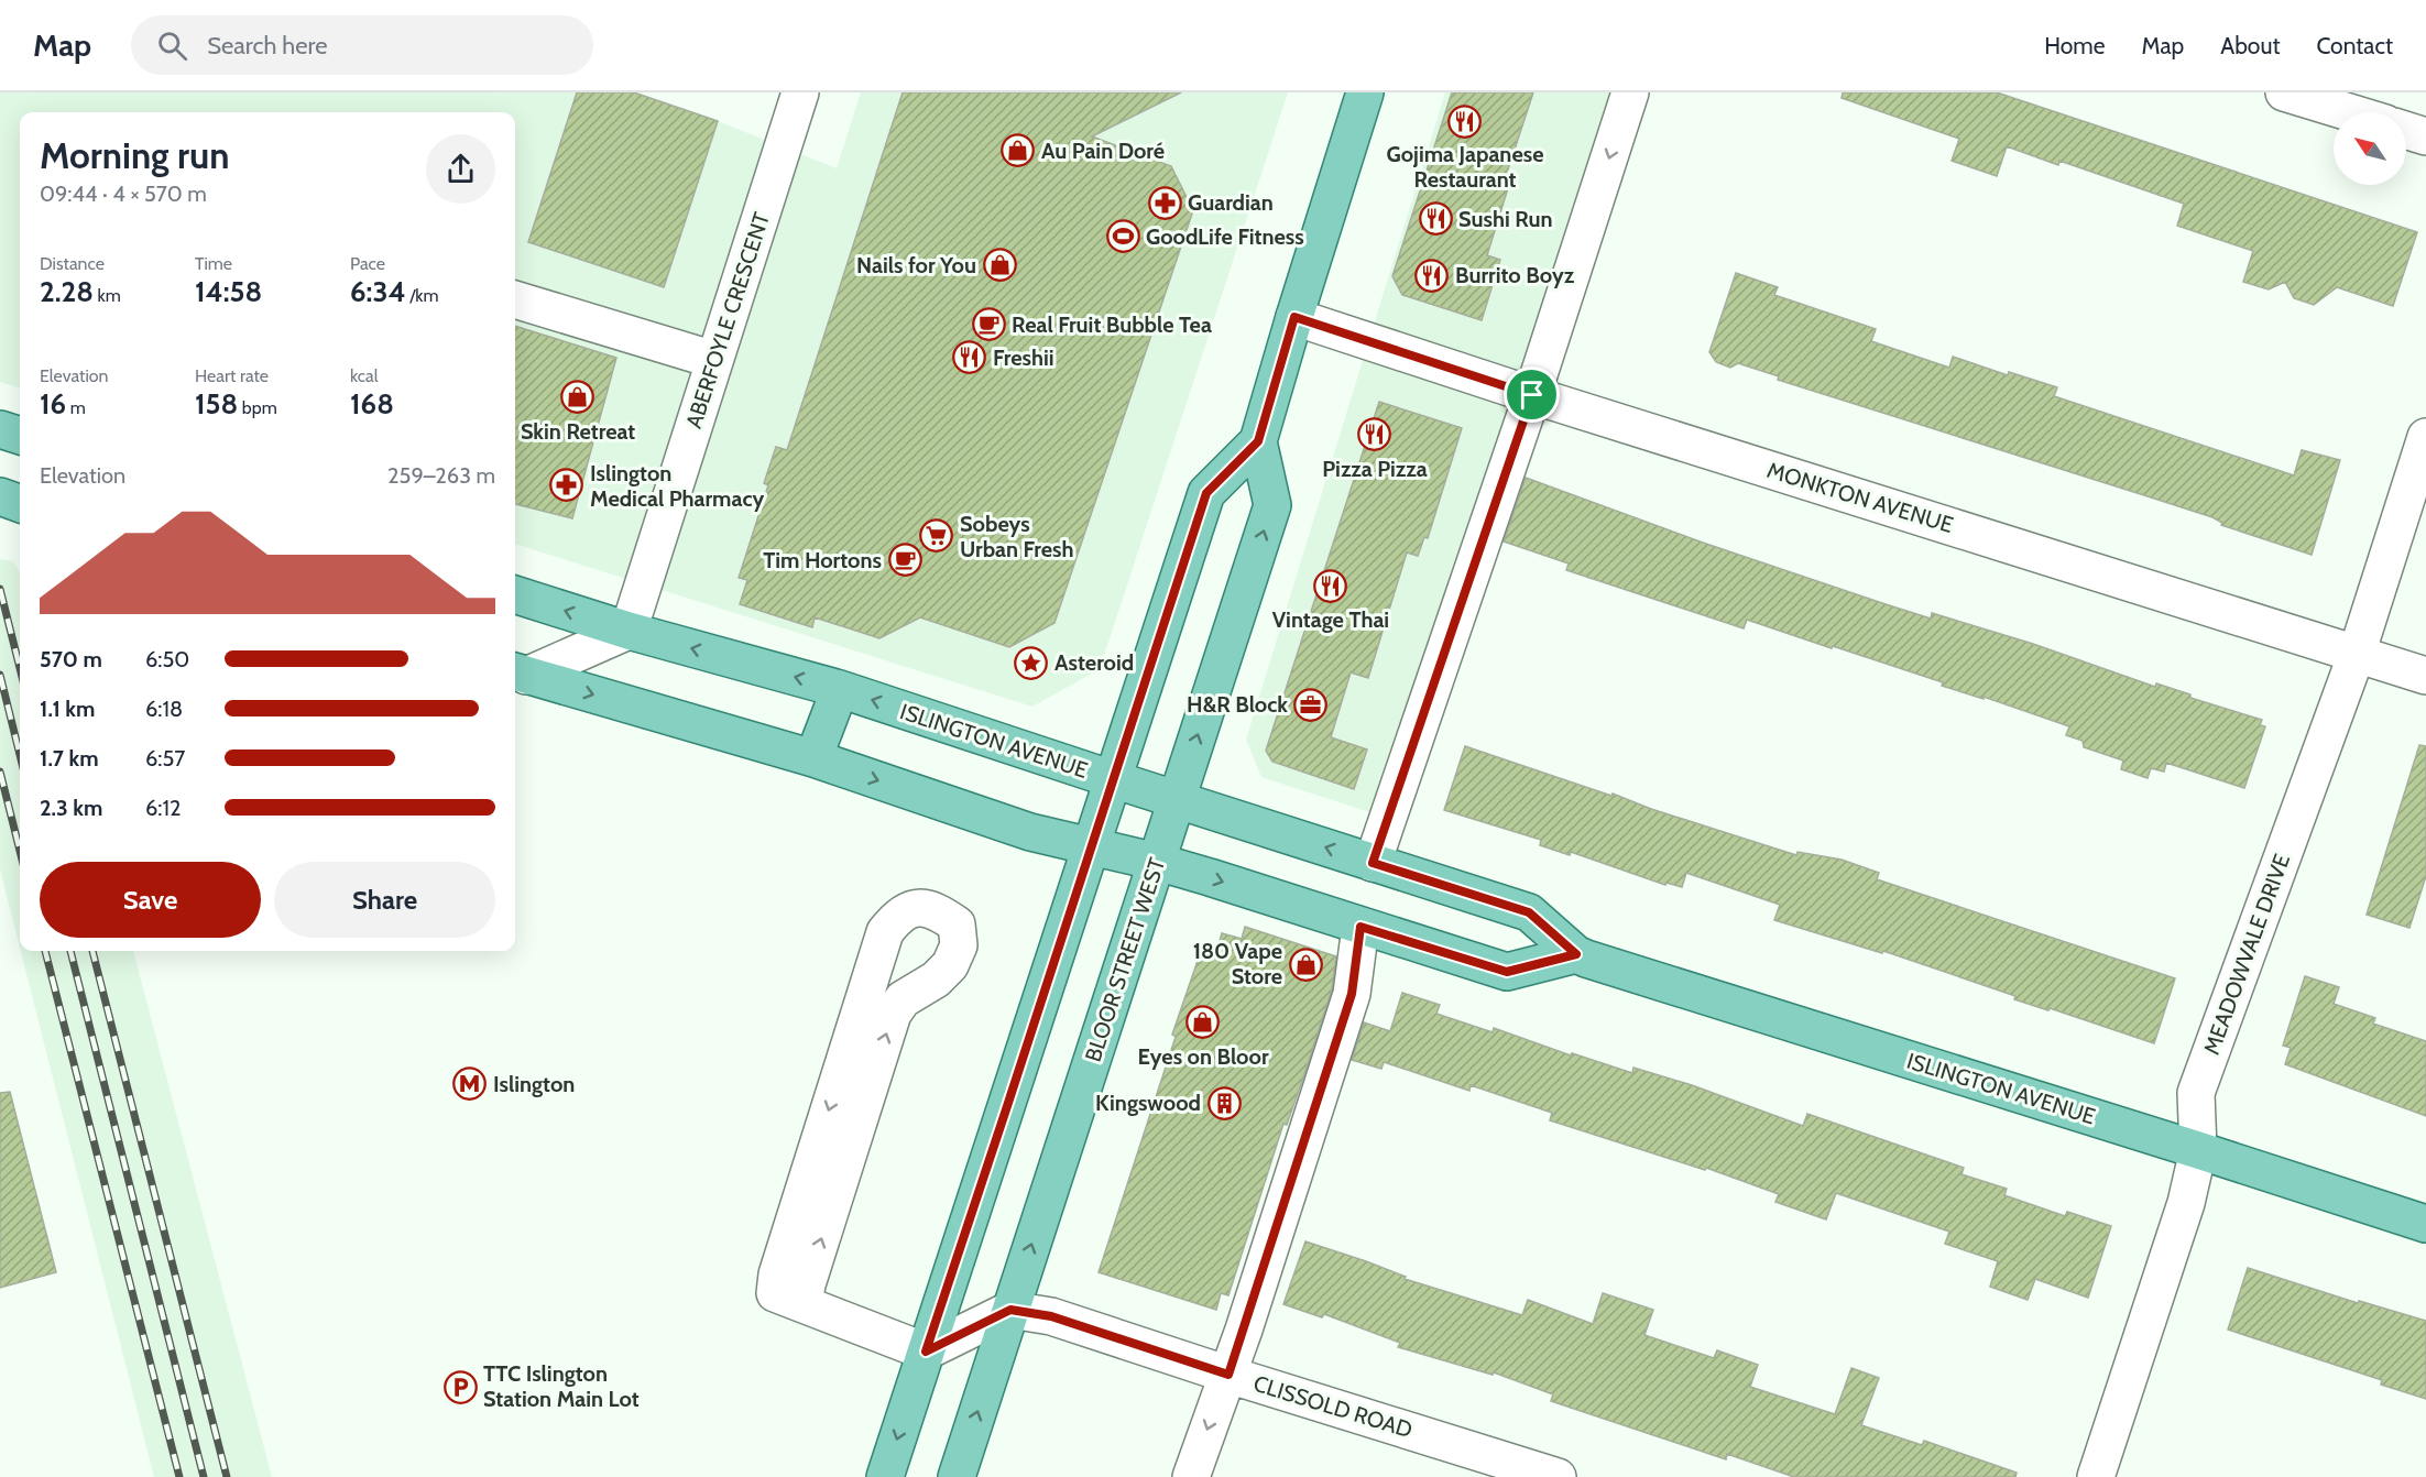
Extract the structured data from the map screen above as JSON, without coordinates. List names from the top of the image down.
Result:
{
  "streets": {
    "main road": ["ISLINGTON AVENUE", "BLOOR STREET WEST"],
    "street": [
      "ABERFOYLE CRESCENT",
      "MONKTON AVENUE",
      "MEADOWVALE DRIVE",
      "CLISSOLD ROAD"
    ]
  },
  "crossings": [
    ["ABERFOYLE CRESCENT", "ISLINGTON AVENUE"],
    ["MONKTON AVENUE", "MEADOWVALE DRIVE"],
    ["MONKTON AVENUE", "BLOOR STREET WEST"],
    ["ISLINGTON AVENUE", "MEADOWVALE DRIVE"],
    ["ISLINGTON AVENUE", "BLOOR STREET WEST"],
    ["BLOOR STREET WEST", "CLISSOLD ROAD"]
  ],
  "places": {
    "restaurant": [
      "Gojima Japanese Restaurant",
      "Sushi Run",
      "Burrito Boyz",
      "Freshii",
      "Pizza Pizza",
      "Vintage Thai"
    ],
    "shop": [
      "Au Pain Doré",
      "Nails for You",
      "Skin Retreat",
      "180 Vape Store",
      "Eyes on Bloor"
    ],
    "pharmacy": ["Guardian", "Islington Medical Pharmacy"],
    "sports": ["GoodLife Fitness"],
    "cafe": ["Real Fruit Bubble Tea", "Tim Hortons"],
    "supermarket": ["Sobeys Urban Fresh"],
    "place": ["Asteroid"],
    "office": ["H&R Block"],
    "metro station": ["Islington"],
    "building": ["Kingswood"],
    "parking": ["TTC Islington Station Main Lot"]
  },
  "north": "top left",
  "page": {
    "header": "Map",
    "search": "Search here",
    "nav": [
      "Home",
      "Map",
      "About",
      "Contact"
    ],
    "heading": ["Morning run", "09:44 · 4 × 570 m"],
    "stats": [
      ["Distance", "2.28 km"],
      ["Time", "14:58"],
      ["Pace", "6:34 /km"],
      ["Elevation", "16 m"],
      ["Heart rate", "158 bpm"],
      ["kcal", "168"]
    ],
    "chart": ["Elevation", "259–263 m"],
    "list": [
      {
        "name": "570 m",
        "note": "6:50"
      },
      {
        "name": "1.1 km",
        "note": "6:18"
      },
      {
        "name": "1.7 km",
        "note": "6:57"
      },
      {
        "name": "2.3 km",
        "note": "6:12"
      }
    ],
    "buttons": ["Save", "Share"]
  }
}
